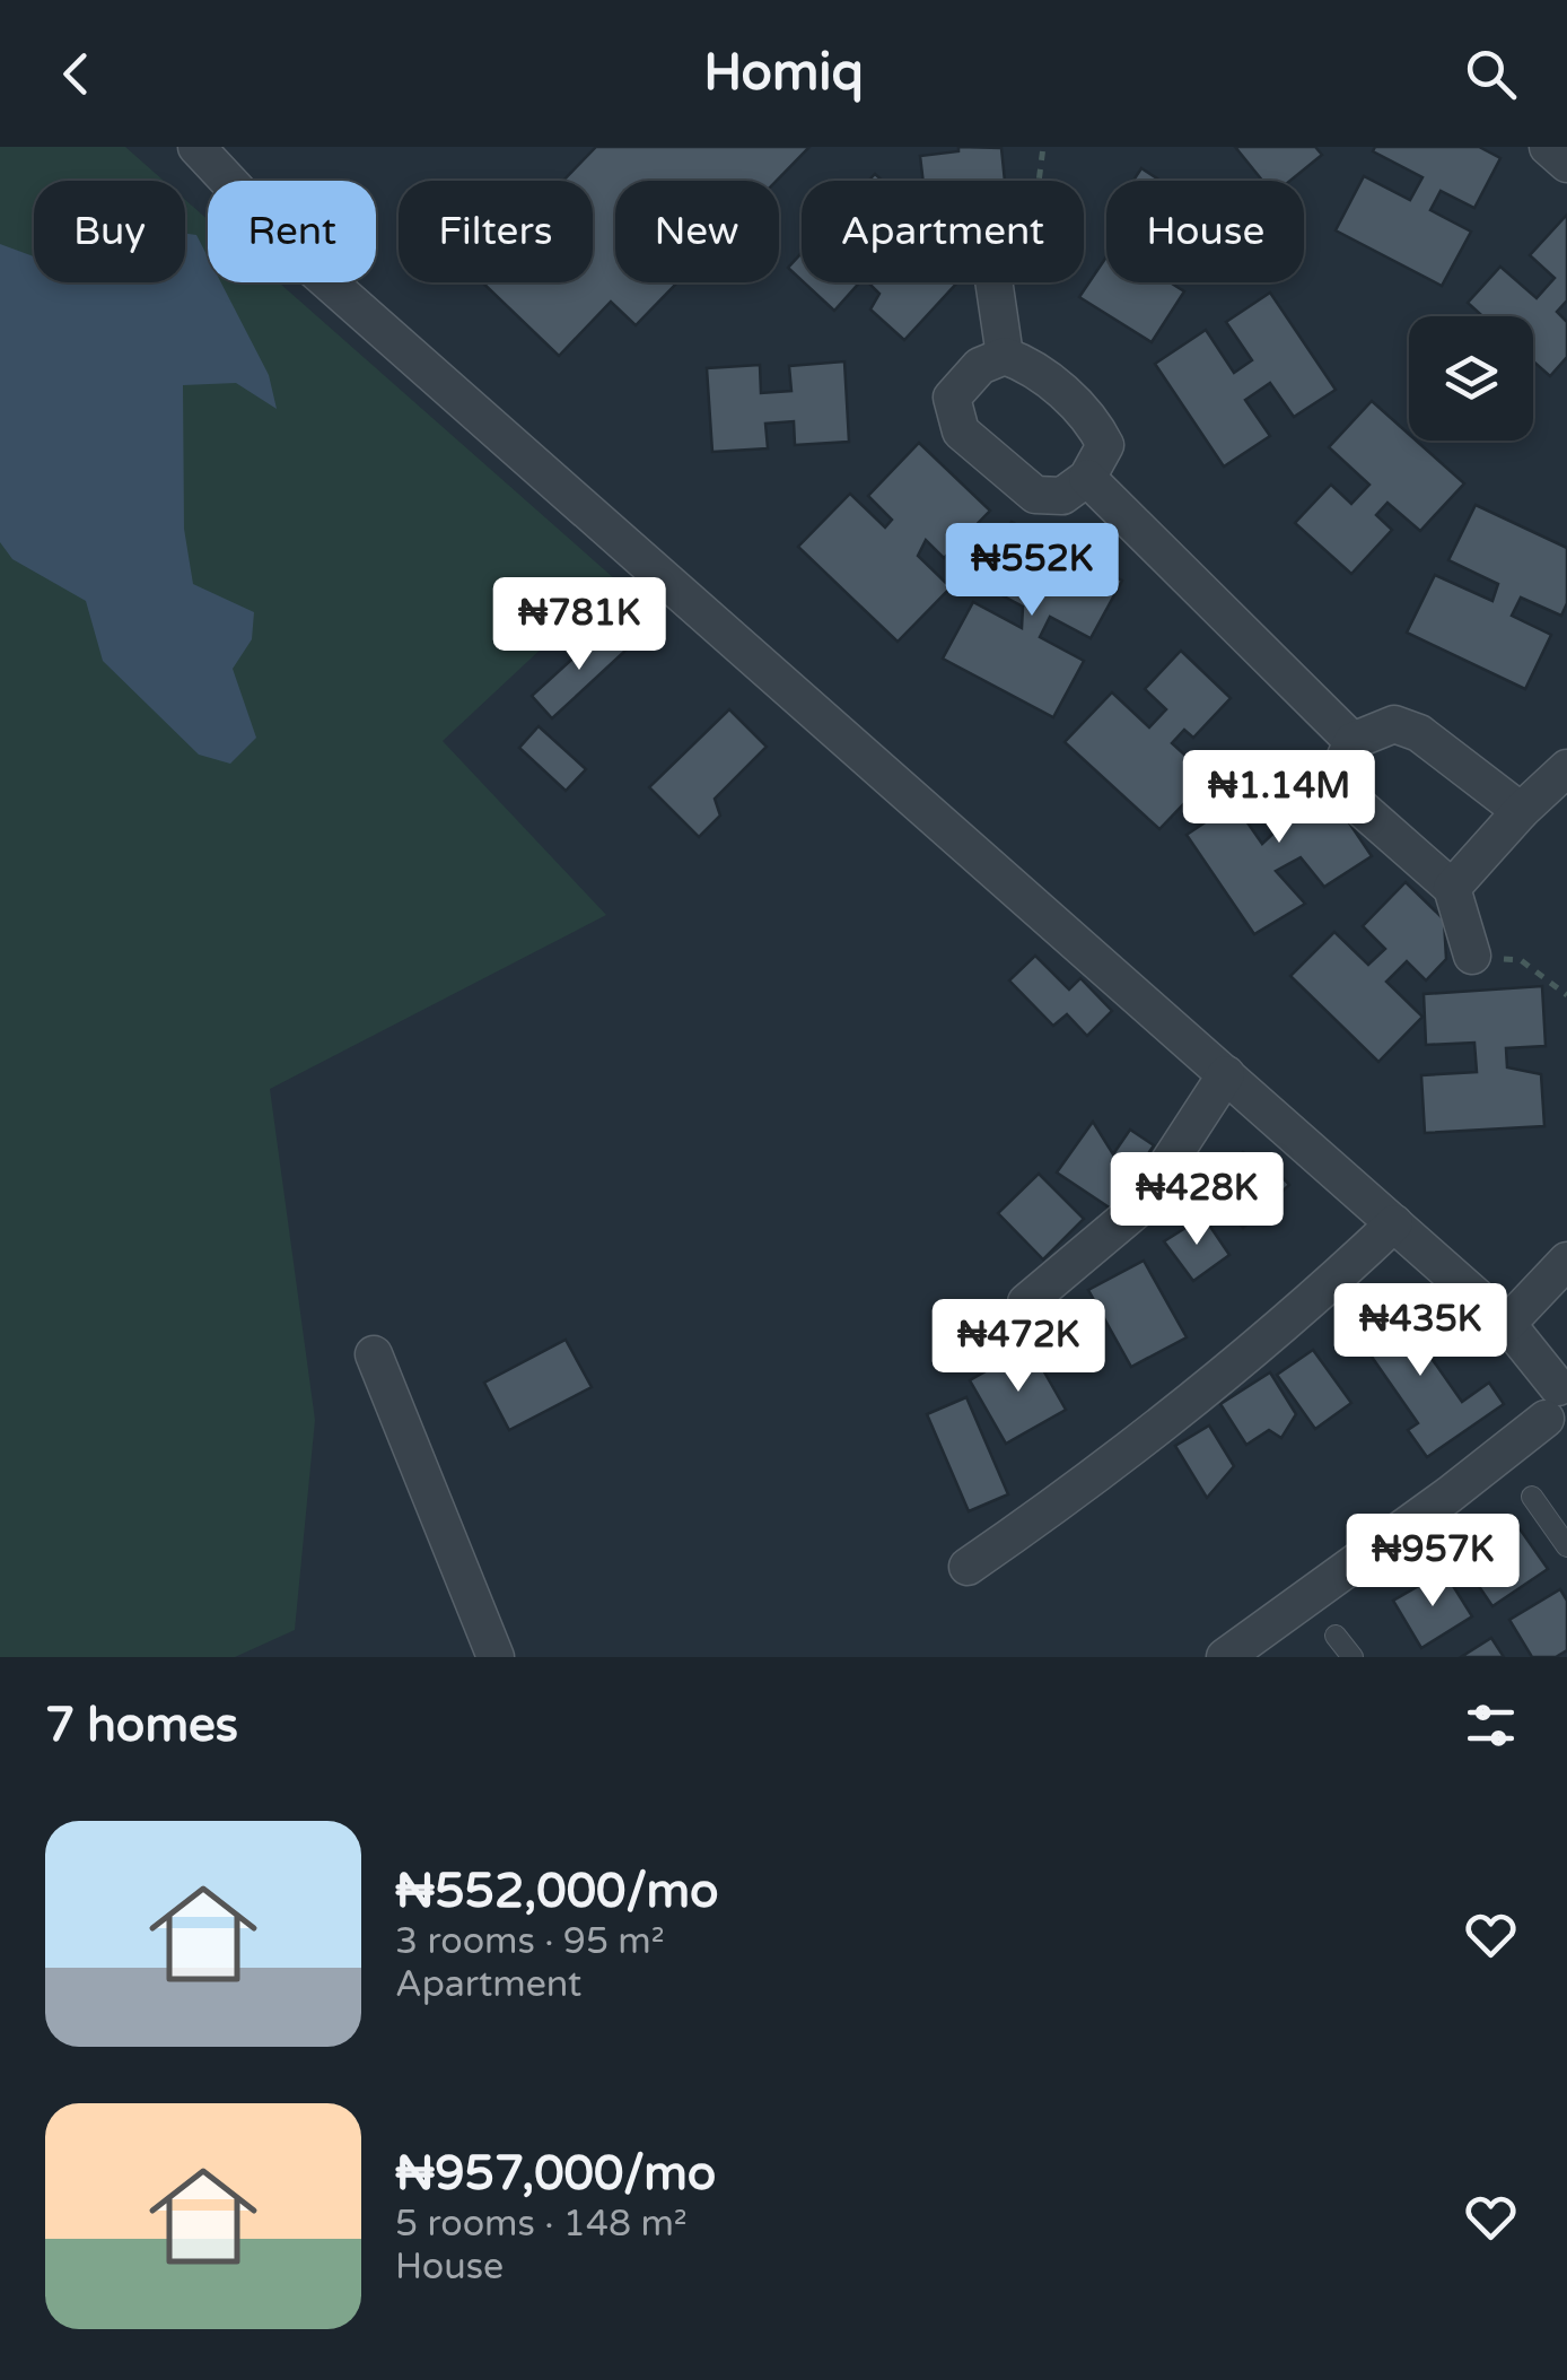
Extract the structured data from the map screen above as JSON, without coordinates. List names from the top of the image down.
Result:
{
  "page": {
    "header": "Homiq",
    "chip": [
      "Buy",
      "Rent",
      "Filters",
      "New",
      "Apartment",
      "House"
    ],
    "price": [
      "₦552K",
      "₦781K",
      "₦1.14M",
      "₦428K",
      "₦435K",
      "₦472K",
      "₦957K"
    ],
    "heading": "7 homes",
    "list": [
      {
        "name": "₦552,000/mo",
        "note": "3 rooms · 95 m² · Apartment"
      },
      {
        "name": "₦957,000/mo",
        "note": "5 rooms · 148 m² · House"
      }
    ]
  }
}
